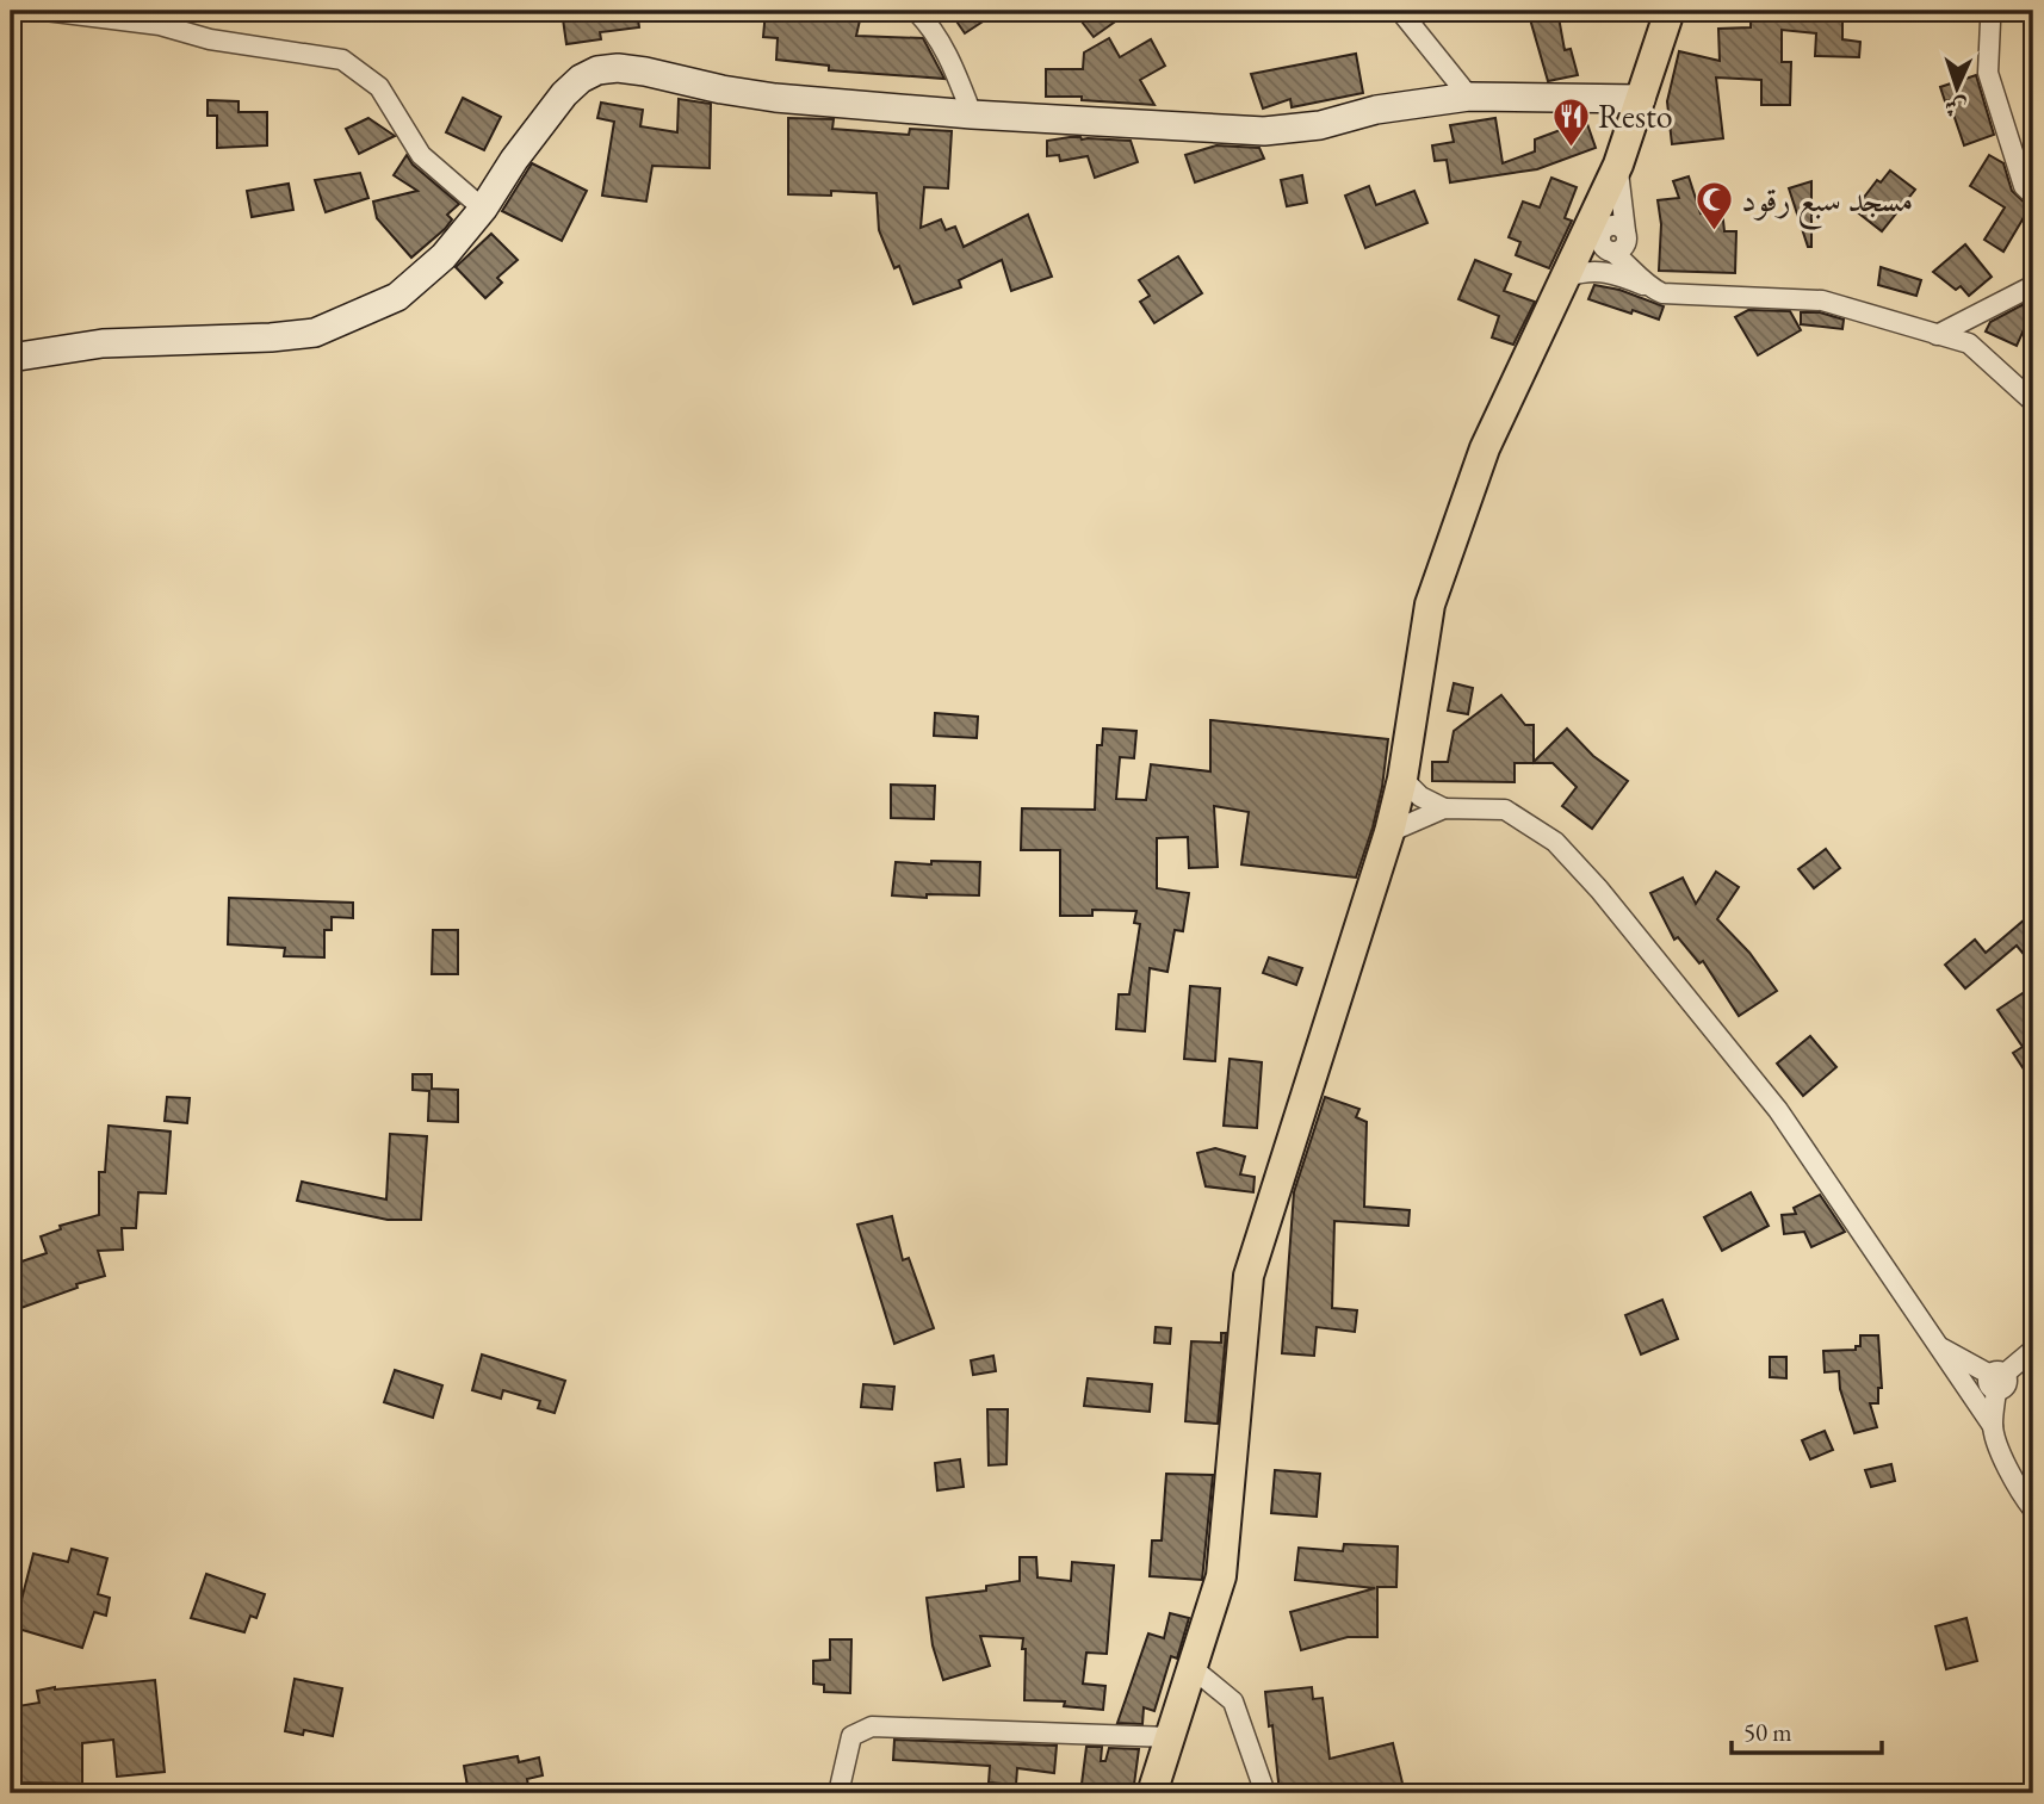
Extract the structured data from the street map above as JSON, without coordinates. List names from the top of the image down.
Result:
{
  "places": {
    "restaurant": ["Resto"],
    "mosque": ["مسجد سبع رقود"]
  },
  "scale_bar": "50 m",
  "north": "bottom"
}
